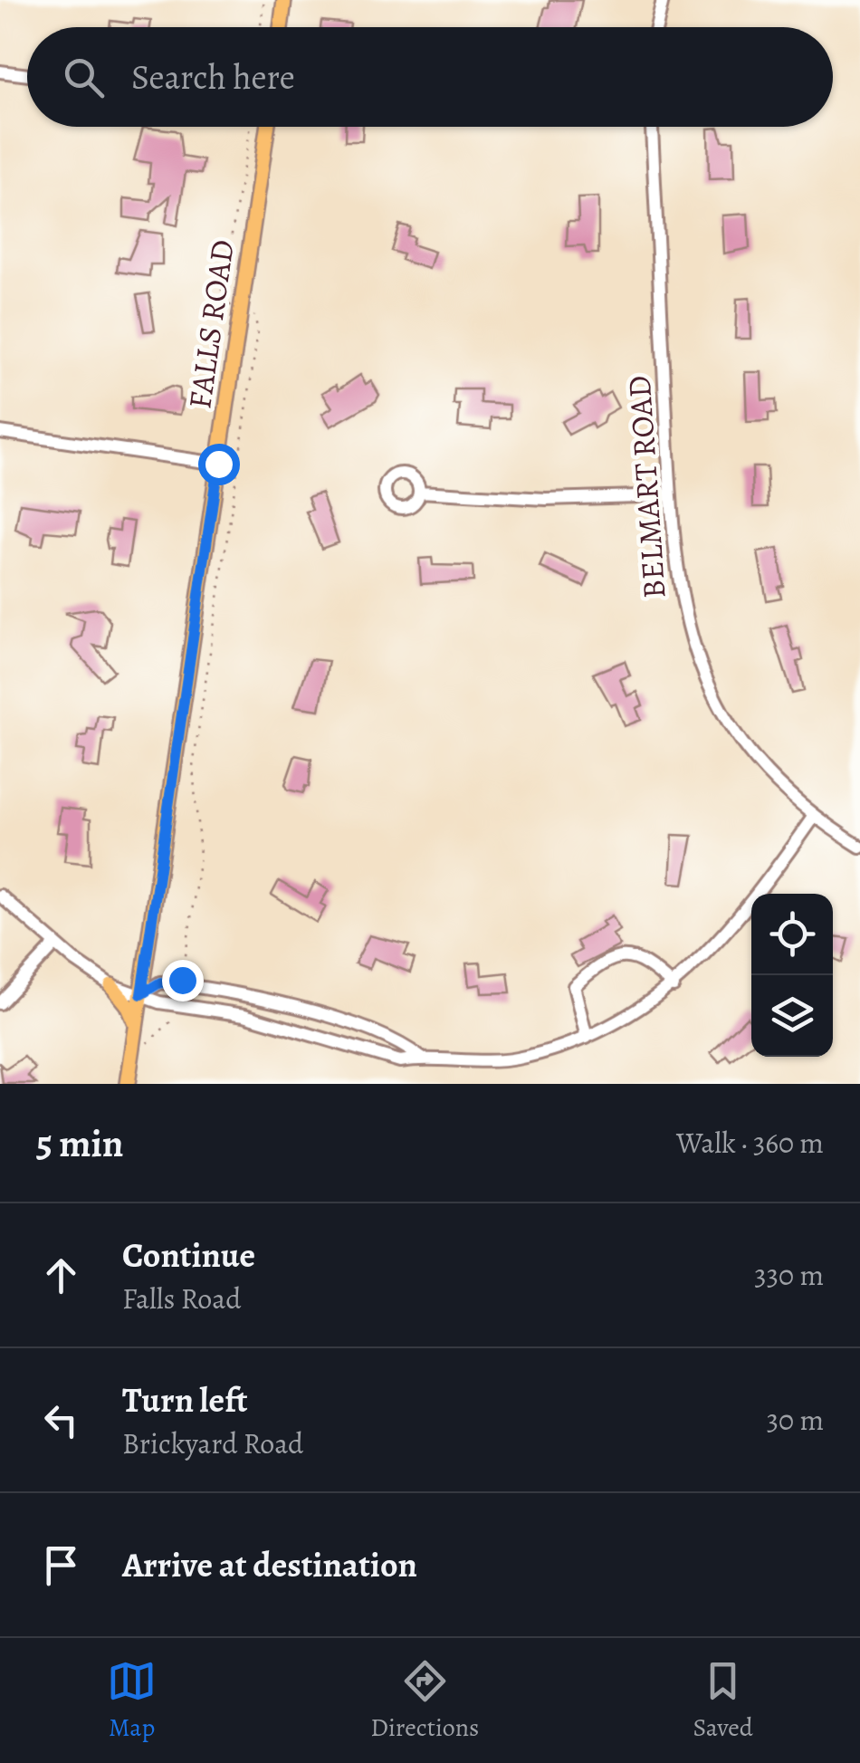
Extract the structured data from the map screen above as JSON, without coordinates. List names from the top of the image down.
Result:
{
  "streets": {
    "main road": ["FALLS ROAD"],
    "street": ["BELMART ROAD"]
  },
  "page": {
    "search": "Search here",
    "heading": ["5 min", "Walk · 360 m"],
    "list": [
      ["Continue", "Falls Road", "330 m"],
      ["Turn left", "Brickyard Road", "30 m"],
      "Arrive at destination"
    ],
    "nav": ["Map", "Directions", "Saved"]
  }
}
